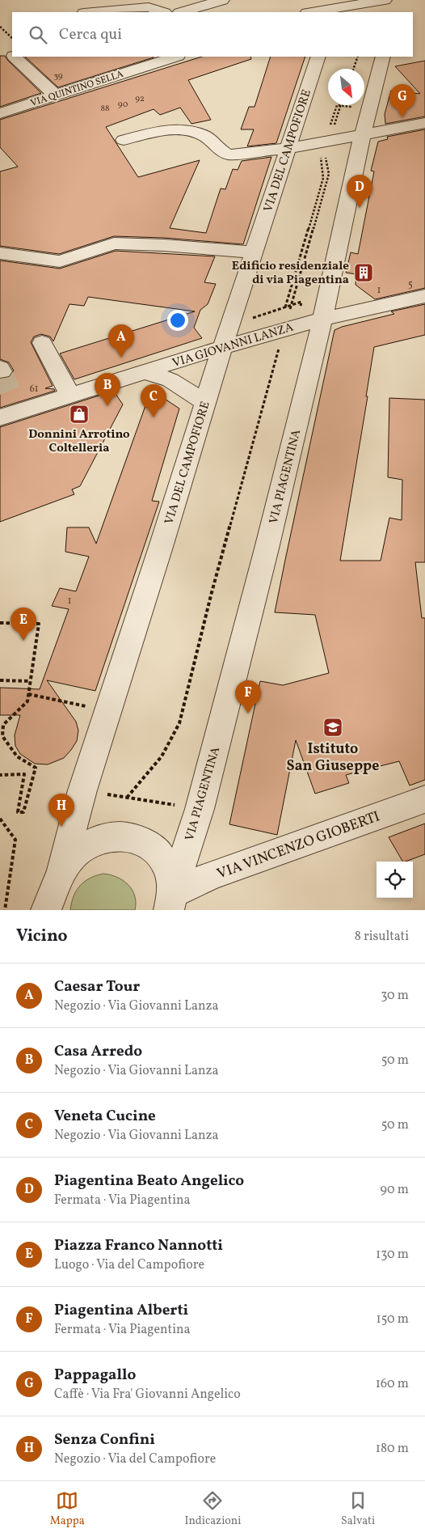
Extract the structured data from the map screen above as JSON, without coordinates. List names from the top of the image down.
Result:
{
  "streets": {
    "street": [
      "VIA QUINTINO SELLA",
      "VIA DEL CAMPOFIORE",
      "VIA GIOVANNI LANZA",
      "VIA PIAGENTINA",
      "VIA VINCENZO GIOBERTI"
    ]
  },
  "crossings": [
    ["VIA DEL CAMPOFIORE", "VIA GIOVANNI LANZA"],
    ["VIA GIOVANNI LANZA", "VIA PIAGENTINA"],
    ["VIA PIAGENTINA", "VIA VINCENZO GIOBERTI"]
  ],
  "places": {
    "building": ["Edificio residenziale di via Piagentina"],
    "shop": ["Donnini Arrotino Coltelleria"],
    "school or university": ["Istituto San Giuseppe"]
  },
  "house_numbers": [
    "39",
    "92",
    "90",
    "88",
    "5",
    "1",
    "61",
    "1"
  ],
  "north": "bottom right",
  "page": {
    "search": "Cerca qui",
    "pins": [
      "G",
      "D",
      "A",
      "B",
      "C",
      "E",
      "F",
      "H"
    ],
    "heading": ["Vicino", "8 risultati"],
    "list": [
      {
        "mark": "A",
        "name": "Caesar Tour",
        "note": "Negozio · Via Giovanni Lanza",
        "value": "30 m"
      },
      {
        "mark": "B",
        "name": "Casa Arredo",
        "note": "Negozio · Via Giovanni Lanza",
        "value": "50 m"
      },
      {
        "mark": "C",
        "name": "Veneta Cucine",
        "note": "Negozio · Via Giovanni Lanza",
        "value": "50 m"
      },
      {
        "mark": "D",
        "name": "Piagentina Beato Angelico",
        "note": "Fermata · Via Piagentina",
        "value": "90 m"
      },
      {
        "mark": "E",
        "name": "Piazza Franco Nannotti",
        "note": "Luogo · Via del Campofiore",
        "value": "130 m"
      },
      {
        "mark": "F",
        "name": "Piagentina Alberti",
        "note": "Fermata · Via Piagentina",
        "value": "150 m"
      },
      {
        "mark": "G",
        "name": "Pappagallo",
        "note": "Caffè · Via Fra' Giovanni Angelico",
        "value": "160 m"
      },
      {
        "mark": "H",
        "name": "Senza Confini",
        "note": "Negozio · Via del Campofiore",
        "value": "180 m"
      }
    ],
    "nav": ["Mappa", "Indicazioni", "Salvati"]
  }
}
